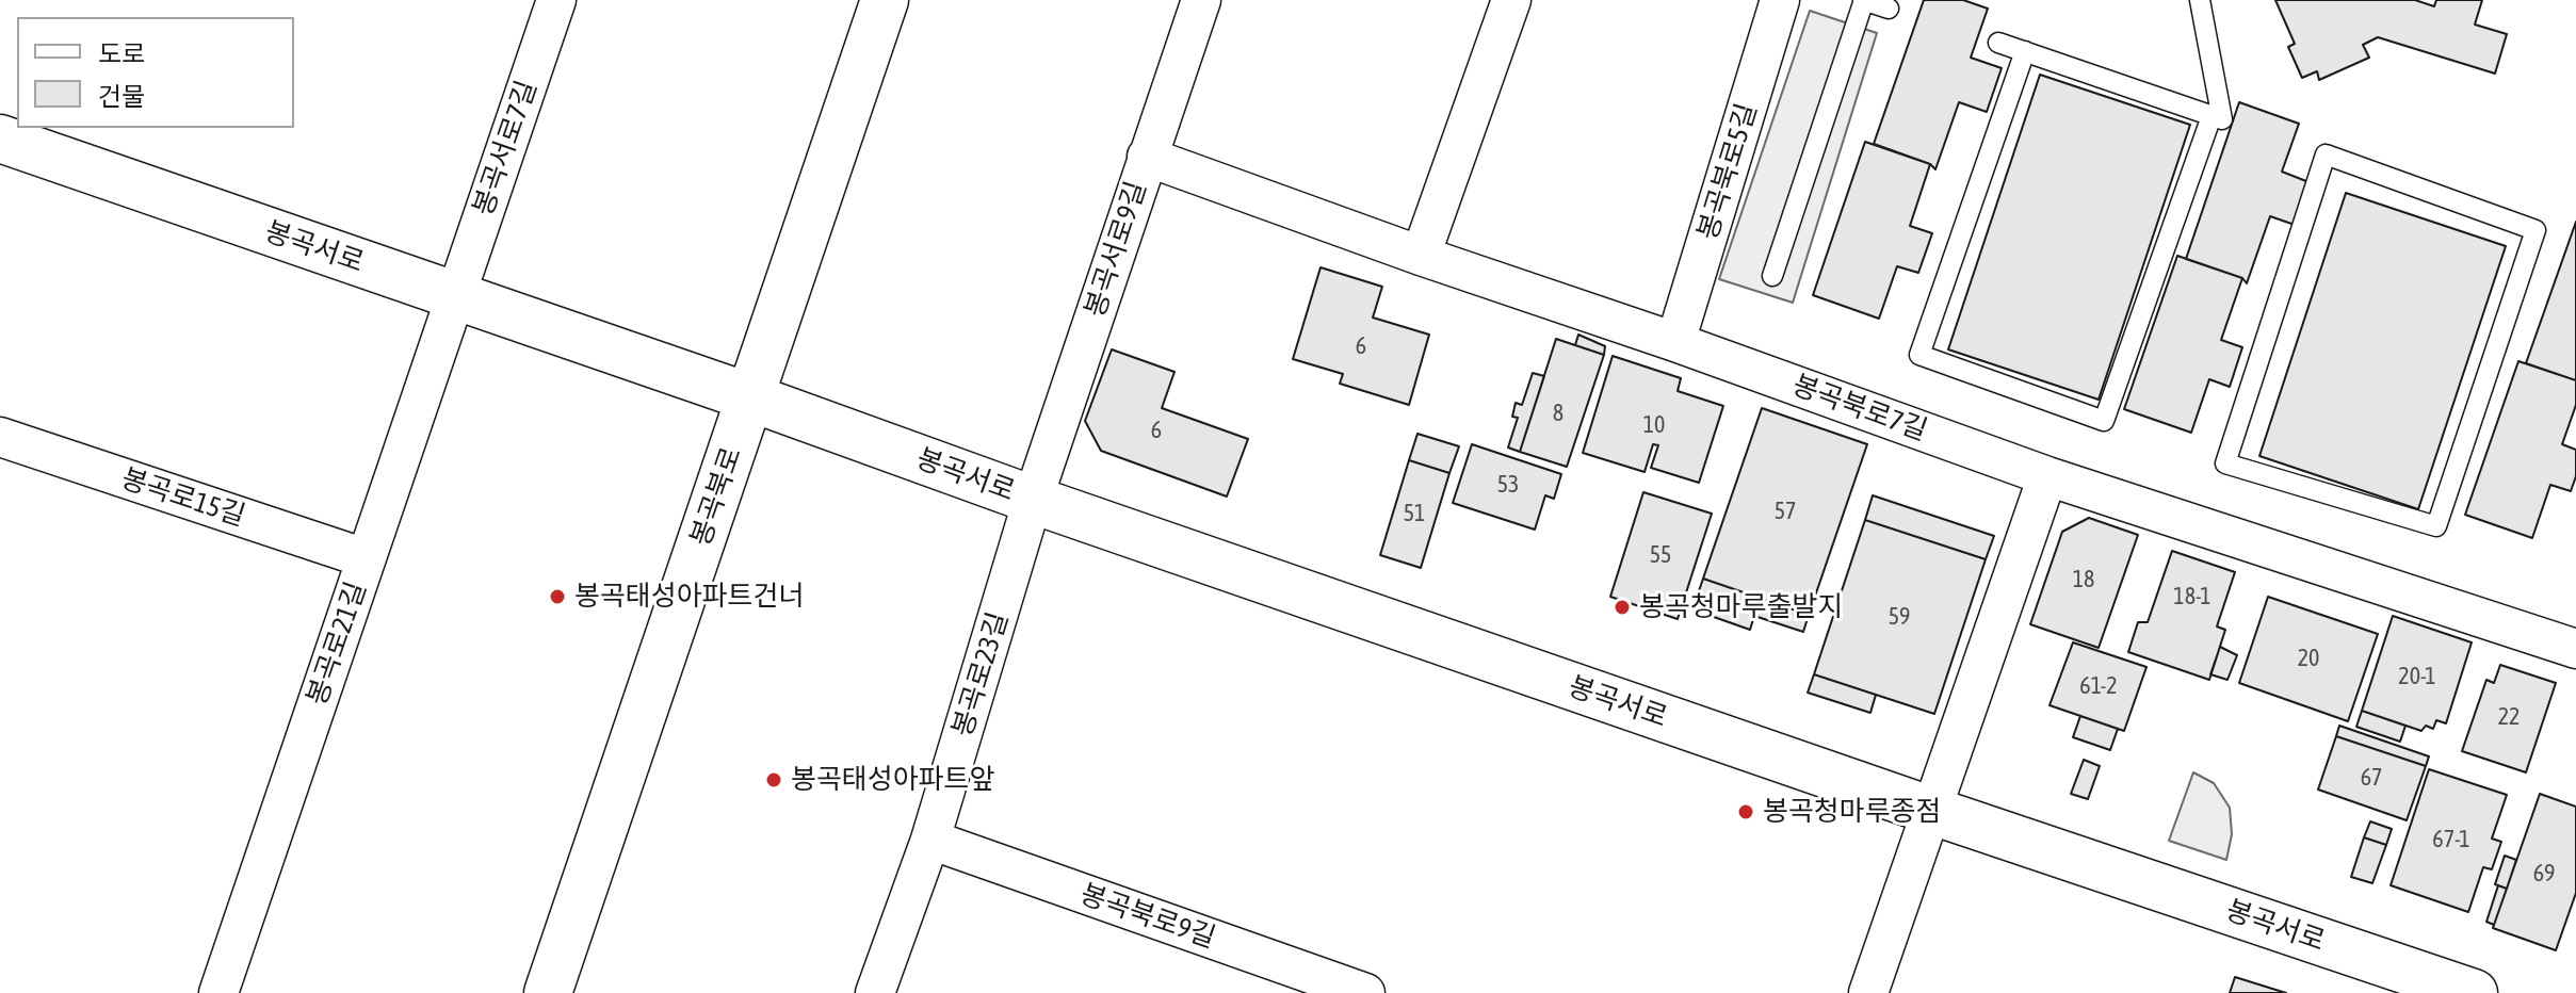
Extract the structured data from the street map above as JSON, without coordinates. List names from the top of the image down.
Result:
{
  "streets": {
    "street": [
      "봉곡서로7길",
      "봉곡북로5길",
      "봉곡서로",
      "봉곡서로9길",
      "봉곡북로7길",
      "봉곡북로",
      "봉곡로15길",
      "봉곡로21길",
      "봉곡로23길",
      "봉곡북로9길"
    ]
  },
  "crossings": [
    ["봉곡서로7길", "봉곡서로"],
    ["봉곡서로7길", "봉곡로21길"],
    ["봉곡북로5길", "봉곡북로7길"],
    ["봉곡서로", "봉곡서로9길"],
    ["봉곡서로", "봉곡북로"],
    ["봉곡서로", "봉곡로21길"],
    ["봉곡서로", "봉곡로23길"],
    ["봉곡서로9길", "봉곡북로7길"],
    ["봉곡서로9길", "봉곡로23길"],
    ["봉곡로15길", "봉곡로21길"],
    ["봉곡로23길", "봉곡북로9길"]
  ],
  "places": [
    "봉곡태성아파트건너",
    "봉곡청마루출발지",
    "봉곡태성아파트앞",
    "봉곡청마루종점"
  ],
  "house_numbers": [
    "6",
    "8",
    "10",
    "6",
    "53",
    "57",
    "51",
    "55",
    "18",
    "18-1",
    "59",
    "20",
    "20-1",
    "61-2",
    "22",
    "67",
    "67-1",
    "69"
  ],
  "legend": ["도로", "건물"]
}
